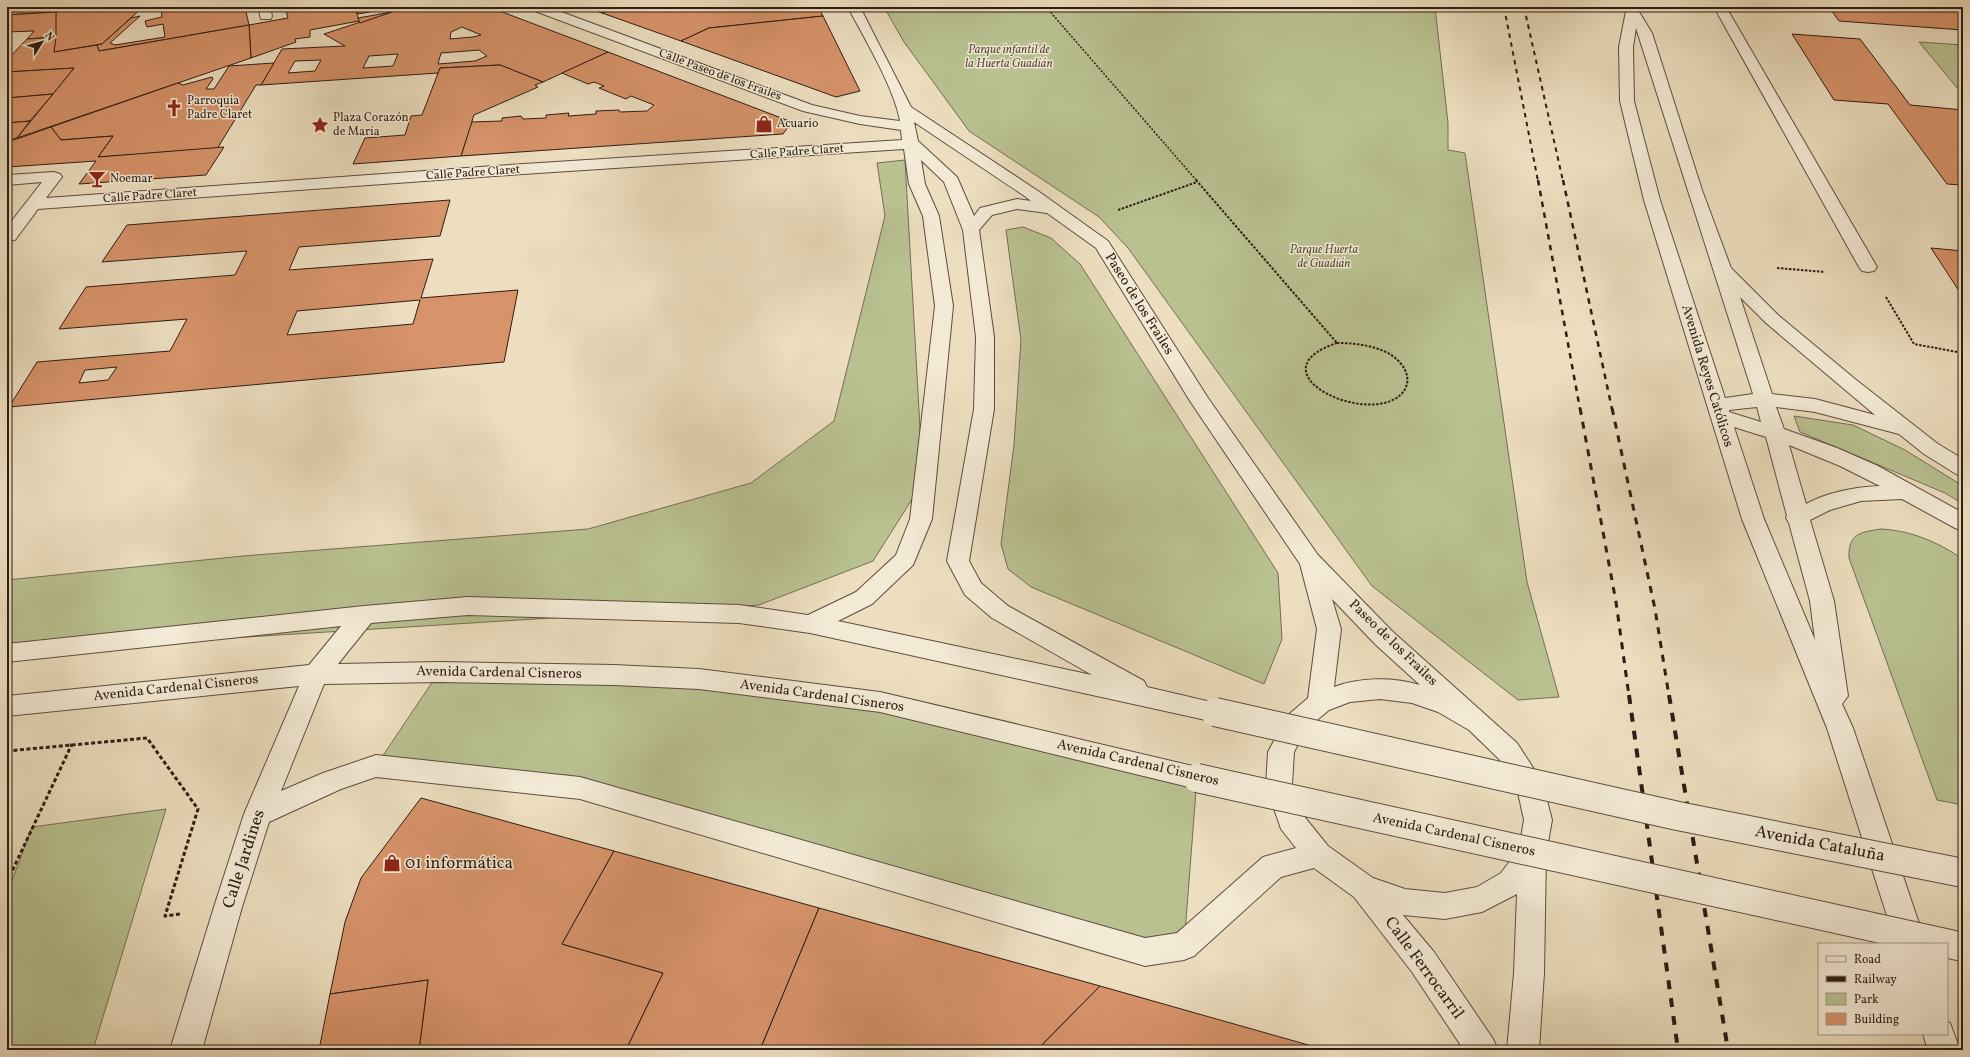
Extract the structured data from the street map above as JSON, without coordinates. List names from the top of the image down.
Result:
{
  "streets": {
    "street": [
      "Calle Paseo de los Frailes",
      "Calle Padre Claret",
      "Paseo de los Frailes",
      "Avenida Reyes Católicos",
      "Avenida Cardenal Cisneros",
      "Avenida Cataluña",
      "Calle Jardines",
      "Calle Ferrocarril"
    ]
  },
  "crossings": [
    ["Calle Paseo de los Frailes", "Calle Padre Claret"],
    ["Paseo de los Frailes", "Calle Ferrocarril"],
    ["Avenida Cardenal Cisneros", "Calle Jardines"]
  ],
  "parks": ["Parque infantil de la Huerta Guadián", "Parque Huerta de Guadián"],
  "places": {
    "church": ["Parroquia Padre Claret"],
    "shop": ["Acuario", "01 informática"],
    "place": ["Plaza Corazón de María"],
    "bar": ["Noemar"]
  },
  "legend": [
    "Road",
    "Railway",
    "Park",
    "Building"
  ],
  "north": "top right"
}
